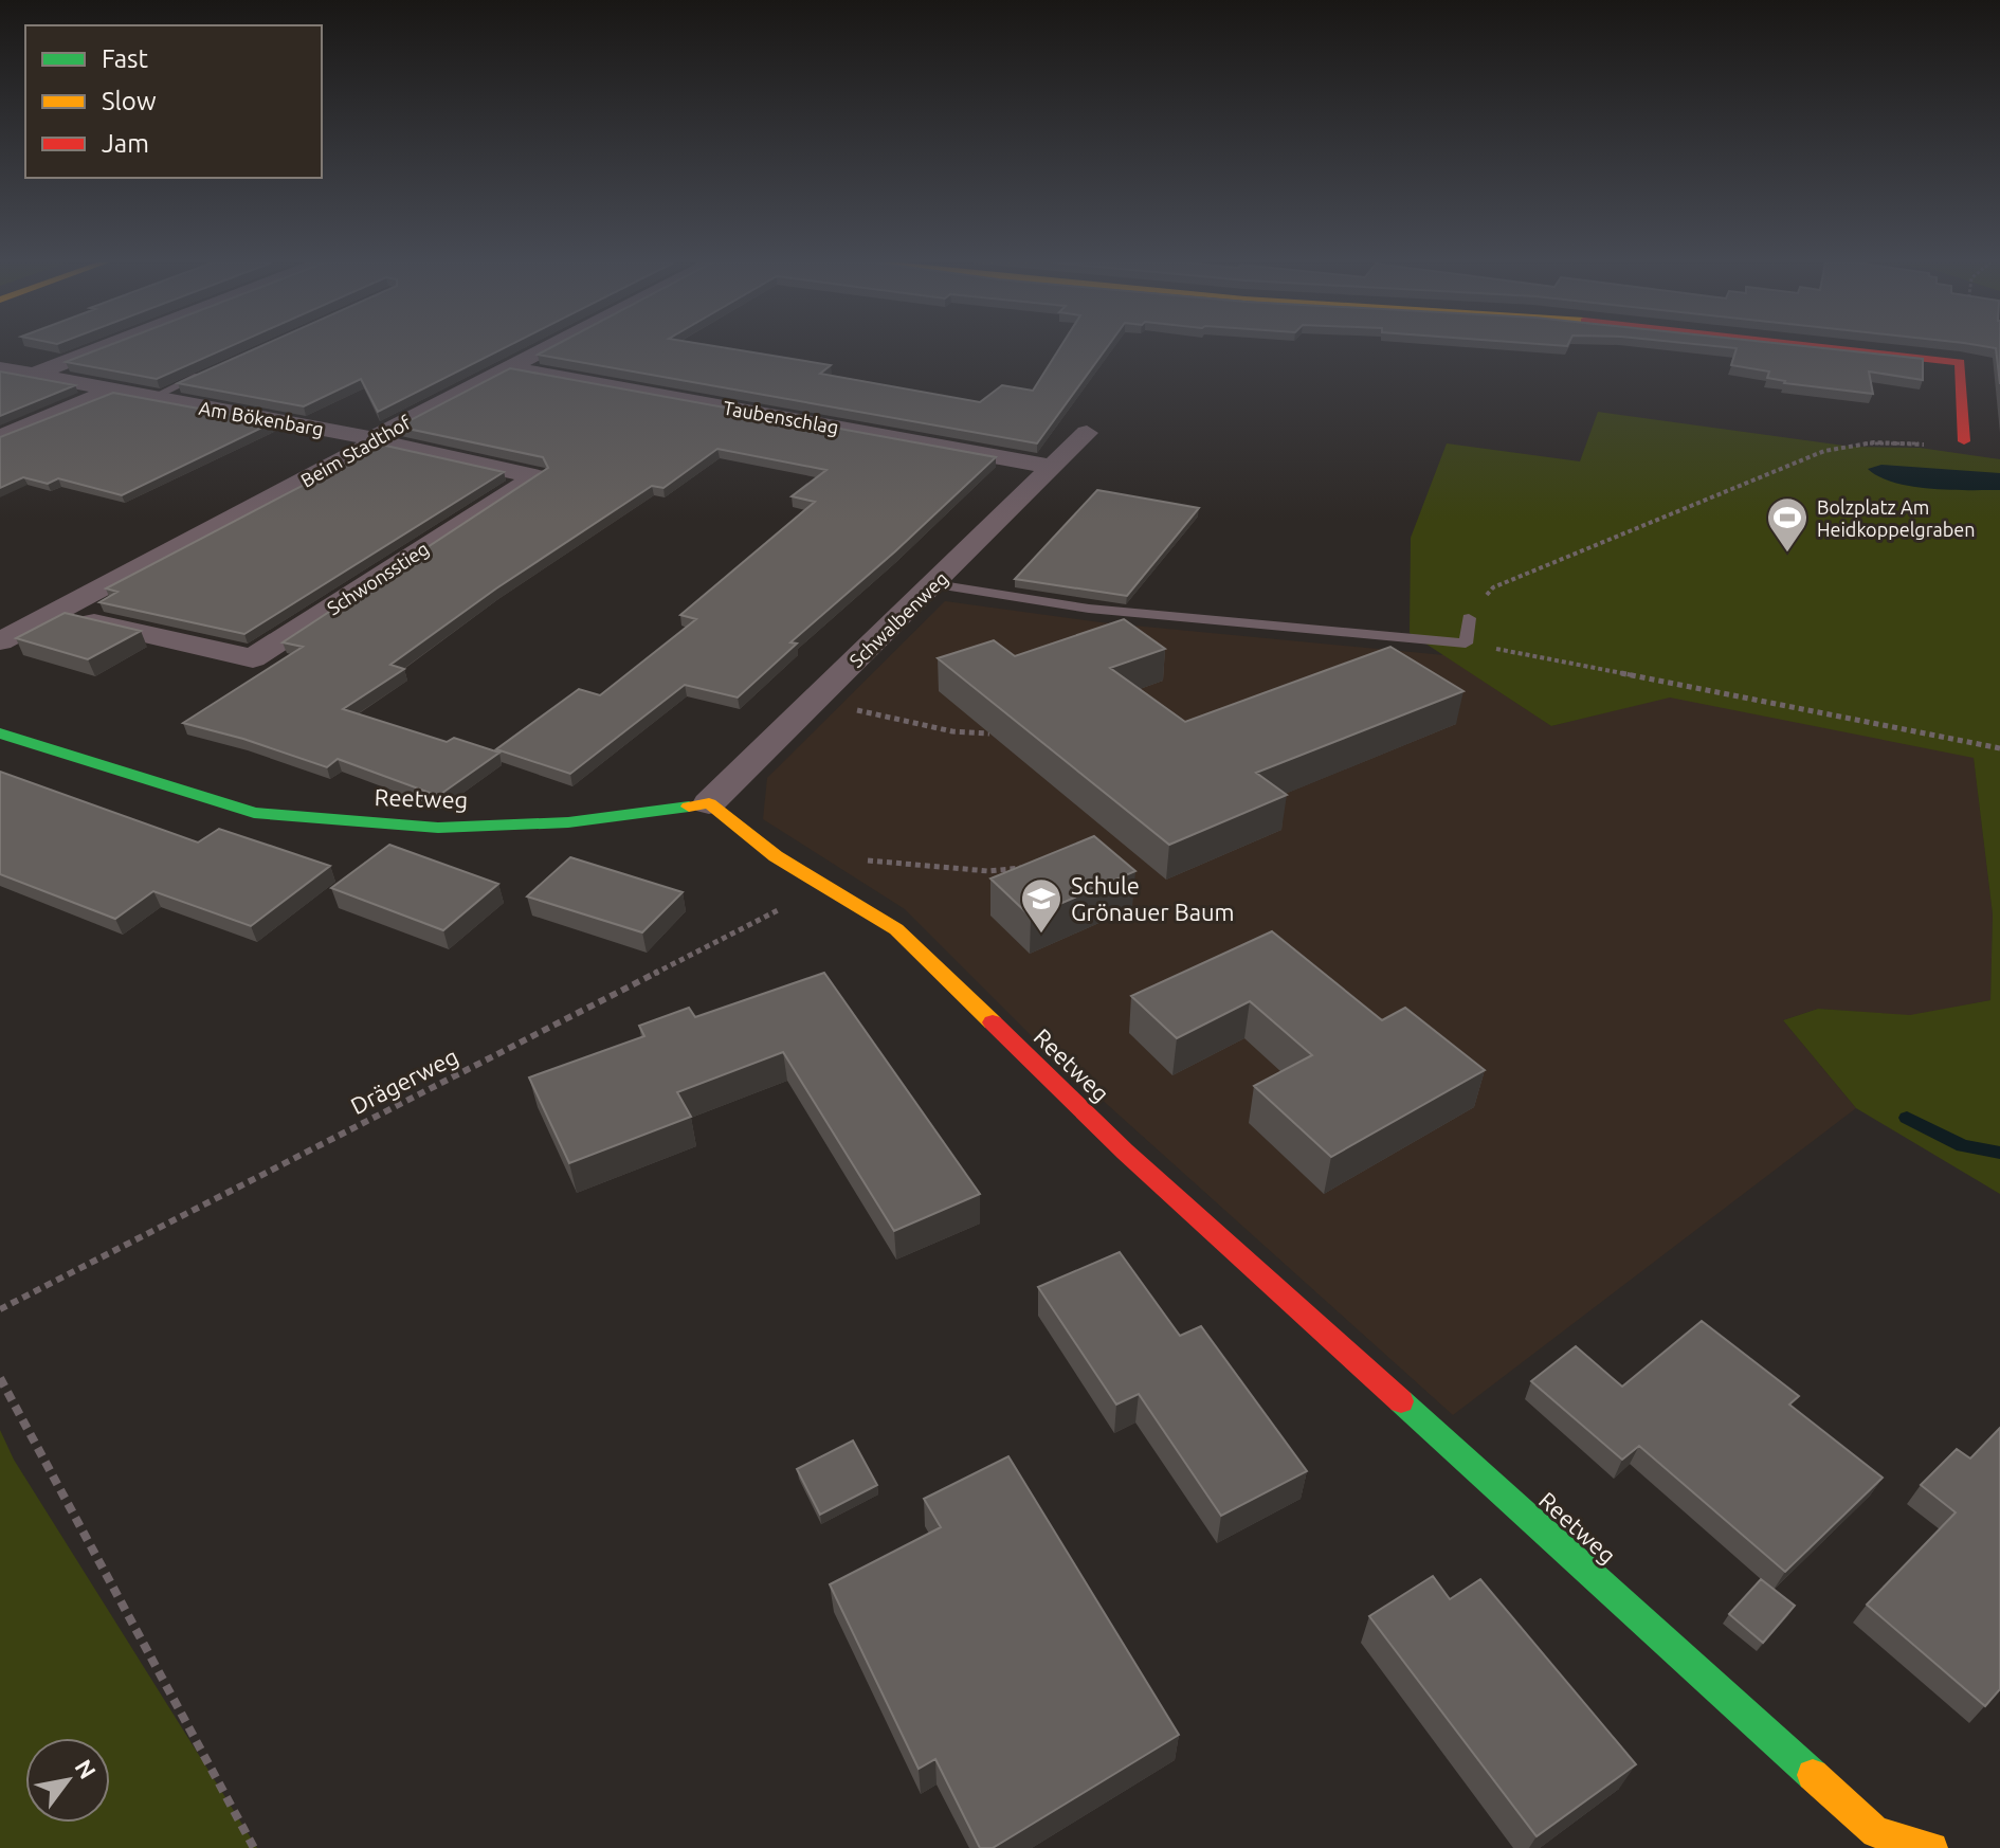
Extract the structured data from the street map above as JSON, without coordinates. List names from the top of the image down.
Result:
{
  "streets": {
    "street": [
      "Taubenschlag",
      "Am Bökenbarg",
      "Beim Stadthof",
      "Schwonsstieg",
      "Schwalbenweg",
      "Reetweg"
    ],
    "path": ["Drägerweg"]
  },
  "crossings": [
    ["Taubenschlag", "Beim Stadthof"],
    ["Taubenschlag", "Schwalbenweg"],
    ["Am Bökenbarg", "Beim Stadthof"],
    ["Am Bökenbarg", "Schwonsstieg"],
    ["Beim Stadthof", "Schwonsstieg"],
    ["Schwalbenweg", "Reetweg"],
    ["Reetweg", "Drägerweg"]
  ],
  "places": {
    "sports": ["Bolzplatz Am Heidkoppelgraben"],
    "school or university": ["Schule Grönauer Baum"]
  },
  "legend": ["Fast", "Slow", "Jam"],
  "north": "top right"
}
